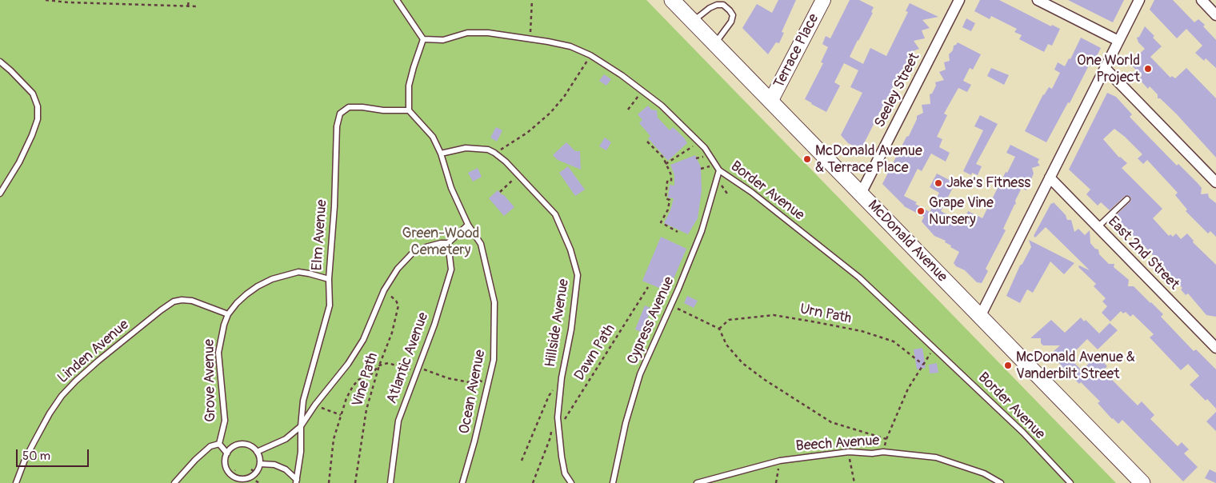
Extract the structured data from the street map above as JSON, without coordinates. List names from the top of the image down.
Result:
{
  "streets": {
    "main road": ["Terrace Place", "McDonald Avenue"],
    "street": ["Seeley Street", "East 2nd Street"],
    "lane": [
      "Border Avenue",
      "Elm Avenue",
      "Cypress Avenue",
      "Hillside Avenue",
      "Linden Avenue",
      "Atlantic Avenue",
      "Grove Avenue",
      "Ocean Avenue",
      "Beech Avenue"
    ],
    "path": ["Urn Path", "Dawn Path", "Vine Path"]
  },
  "crossings": [
    ["Terrace Place", "McDonald Avenue"],
    ["Seeley Street", "McDonald Avenue"],
    ["Border Avenue", "Cypress Avenue"],
    ["Elm Avenue", "Grove Avenue"],
    ["Elm Avenue", "Ocean Avenue"],
    ["Hillside Avenue", "Dawn Path"],
    ["Hillside Avenue", "Ocean Avenue"],
    ["Linden Avenue", "Grove Avenue"]
  ],
  "parks": ["Green-Wood Cemetery"],
  "places": [
    "One World Project",
    "McDonald Avenue & Terrace Place",
    "Jake's Fitness",
    "Grape Vine Nursery",
    "McDonald Avenue & Vanderbilt Street"
  ],
  "scale_bar": "50 m"
}
